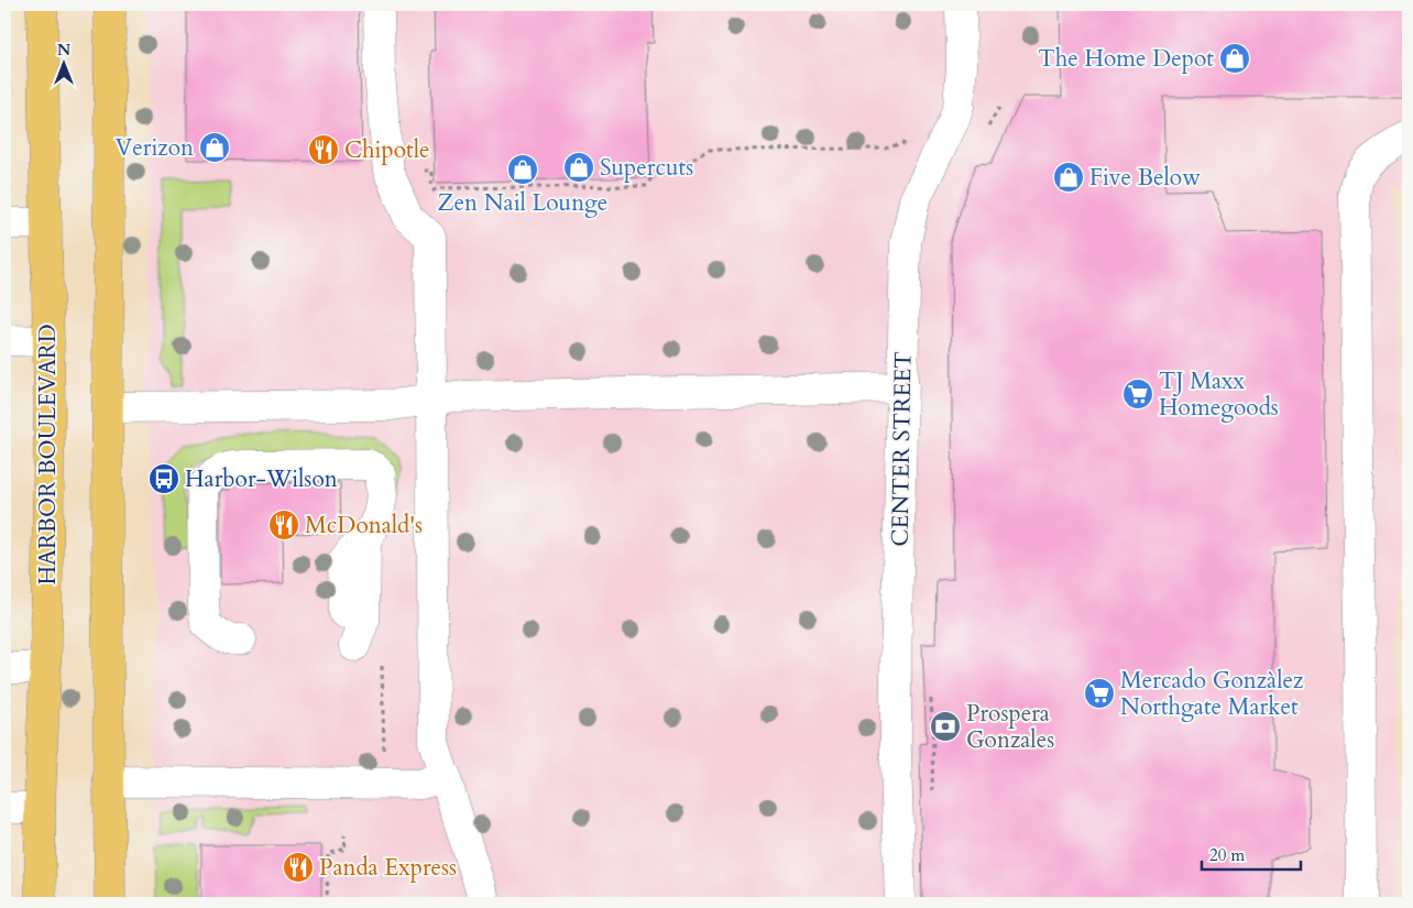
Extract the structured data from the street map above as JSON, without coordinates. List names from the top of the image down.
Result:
{
  "streets": {
    "main road": ["HARBOR BOULEVARD"],
    "lane": ["CENTER STREET"]
  },
  "places": {
    "shop": [
      "The Home Depot",
      "Verizon",
      "Supercuts",
      "Zen Nail Lounge",
      "Five Below"
    ],
    "restaurant": ["Chipotle", "McDonald's", "Panda Express"],
    "supermarket": ["TJ Maxx Homegoods", "Mercado Gonzàlez Northgate Market"],
    "bus stop": ["Harbor-Wilson"],
    "bank": ["Prospera Gonzales"]
  },
  "scale_bar": "20 m",
  "north": "top"
}
